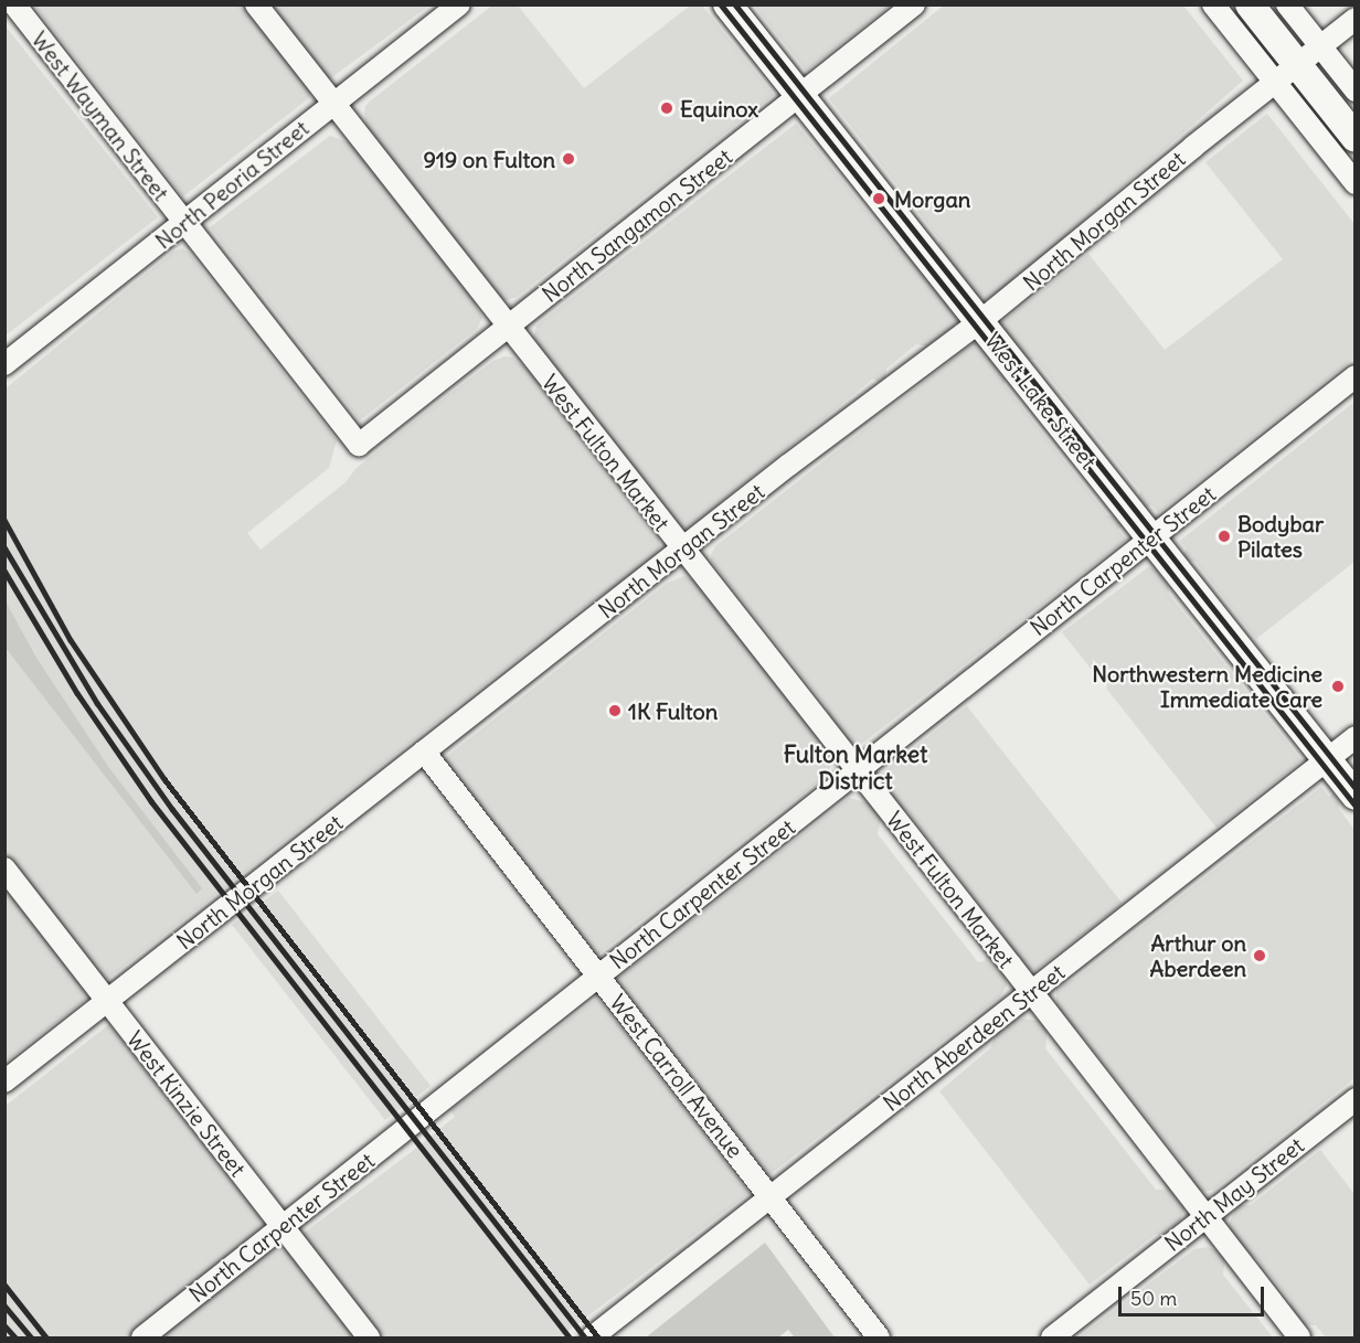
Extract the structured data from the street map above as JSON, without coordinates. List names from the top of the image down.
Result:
{
  "streets": {
    "main road": ["West Lake Street"],
    "street": [
      "West Wayman Street",
      "North Peoria Street",
      "North Morgan Street",
      "North Sangamon Street",
      "West Fulton Market",
      "North Carpenter Street",
      "North Aberdeen Street",
      "West Carroll Avenue",
      "West Kinzie Street",
      "North May Street"
    ]
  },
  "crossings": [
    ["West Wayman Street", "North Peoria Street"],
    ["West Wayman Street", "North Sangamon Street"],
    ["North Peoria Street", "West Fulton Market"],
    ["North Morgan Street", "West Lake Street"],
    ["North Morgan Street", "West Fulton Market"],
    ["North Morgan Street", "West Carroll Avenue"],
    ["North Morgan Street", "West Kinzie Street"],
    ["North Sangamon Street", "West Lake Street"],
    ["North Sangamon Street", "West Fulton Market"],
    ["West Lake Street", "North Carpenter Street"],
    ["West Lake Street", "North Aberdeen Street"],
    ["West Fulton Market", "North Carpenter Street"],
    ["West Fulton Market", "North Aberdeen Street"],
    ["West Fulton Market", "North May Street"],
    ["North Carpenter Street", "West Carroll Avenue"],
    ["North Carpenter Street", "West Kinzie Street"],
    ["North Aberdeen Street", "West Carroll Avenue"]
  ],
  "districts": ["Fulton Market District"],
  "places": [
    "Equinox",
    "919 on Fulton",
    "Morgan",
    "Bodybar Pilates",
    "Northwestern Medicine Immediate Care",
    "1K Fulton",
    "Arthur on Aberdeen"
  ],
  "scale_bar": "50 m"
}
